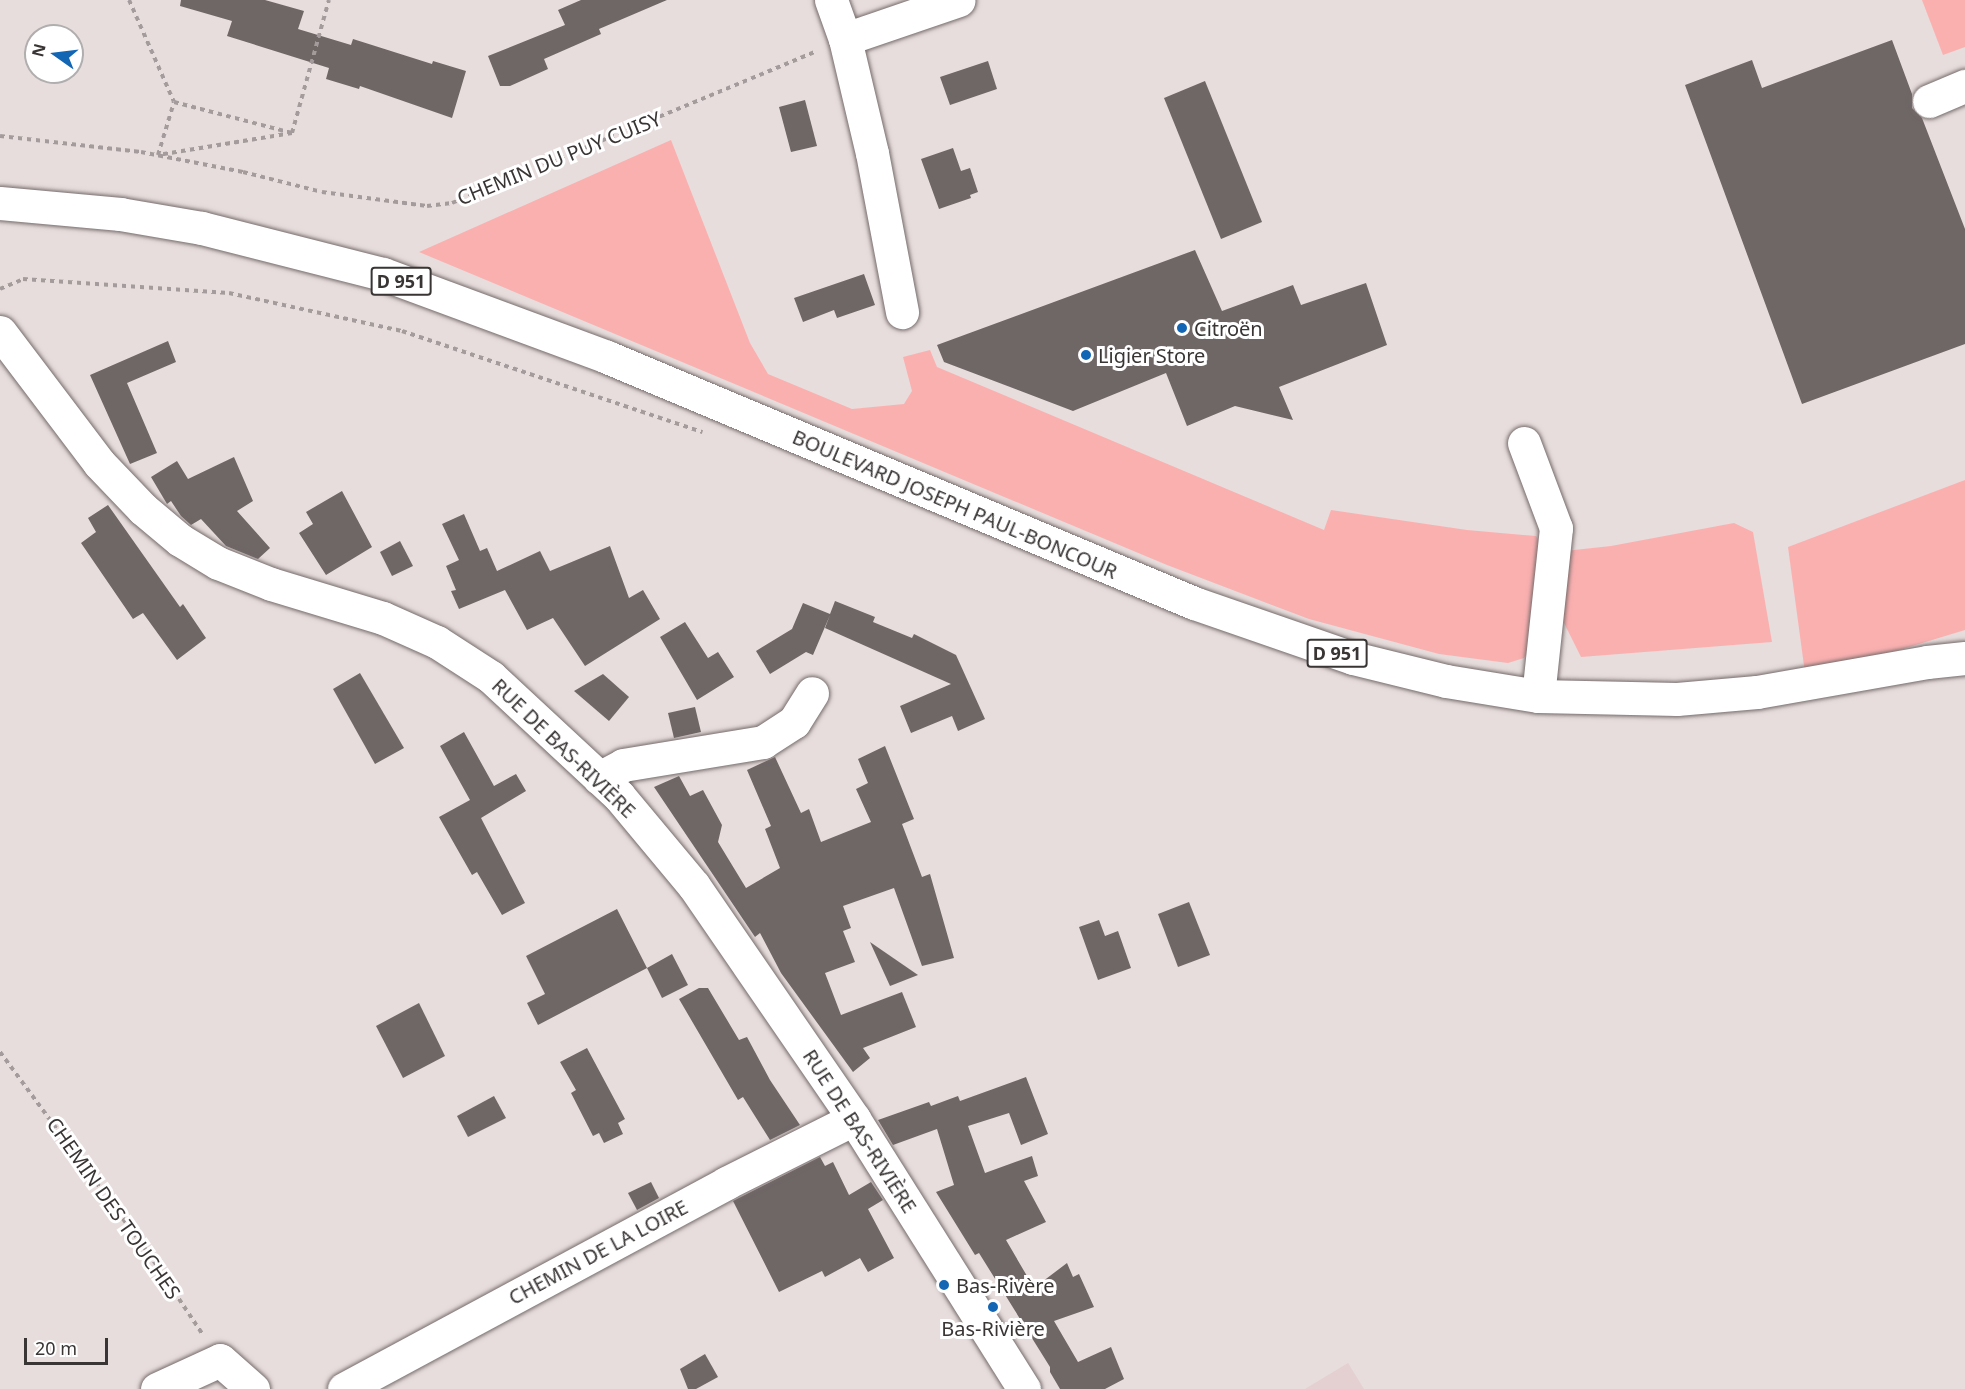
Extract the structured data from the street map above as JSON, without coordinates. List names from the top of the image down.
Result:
{
  "streets": {
    "street": [
      "D 951",
      "BOULEVARD JOSEPH PAUL-BONCOUR",
      "RUE DE BAS-RIVIÈRE",
      "CHEMIN DE LA LOIRE"
    ],
    "path": ["CHEMIN DU PUY CUISY", "CHEMIN DES TOUCHES"]
  },
  "crossings": [
    ["RUE DE BAS-RIVIÈRE", "CHEMIN DE LA LOIRE"]
  ],
  "places": [
    "Citroën",
    "Ligier Store",
    "Bas-Rivère",
    "Bas-Rivière"
  ],
  "scale_bar": "20 m",
  "north": "left"
}
